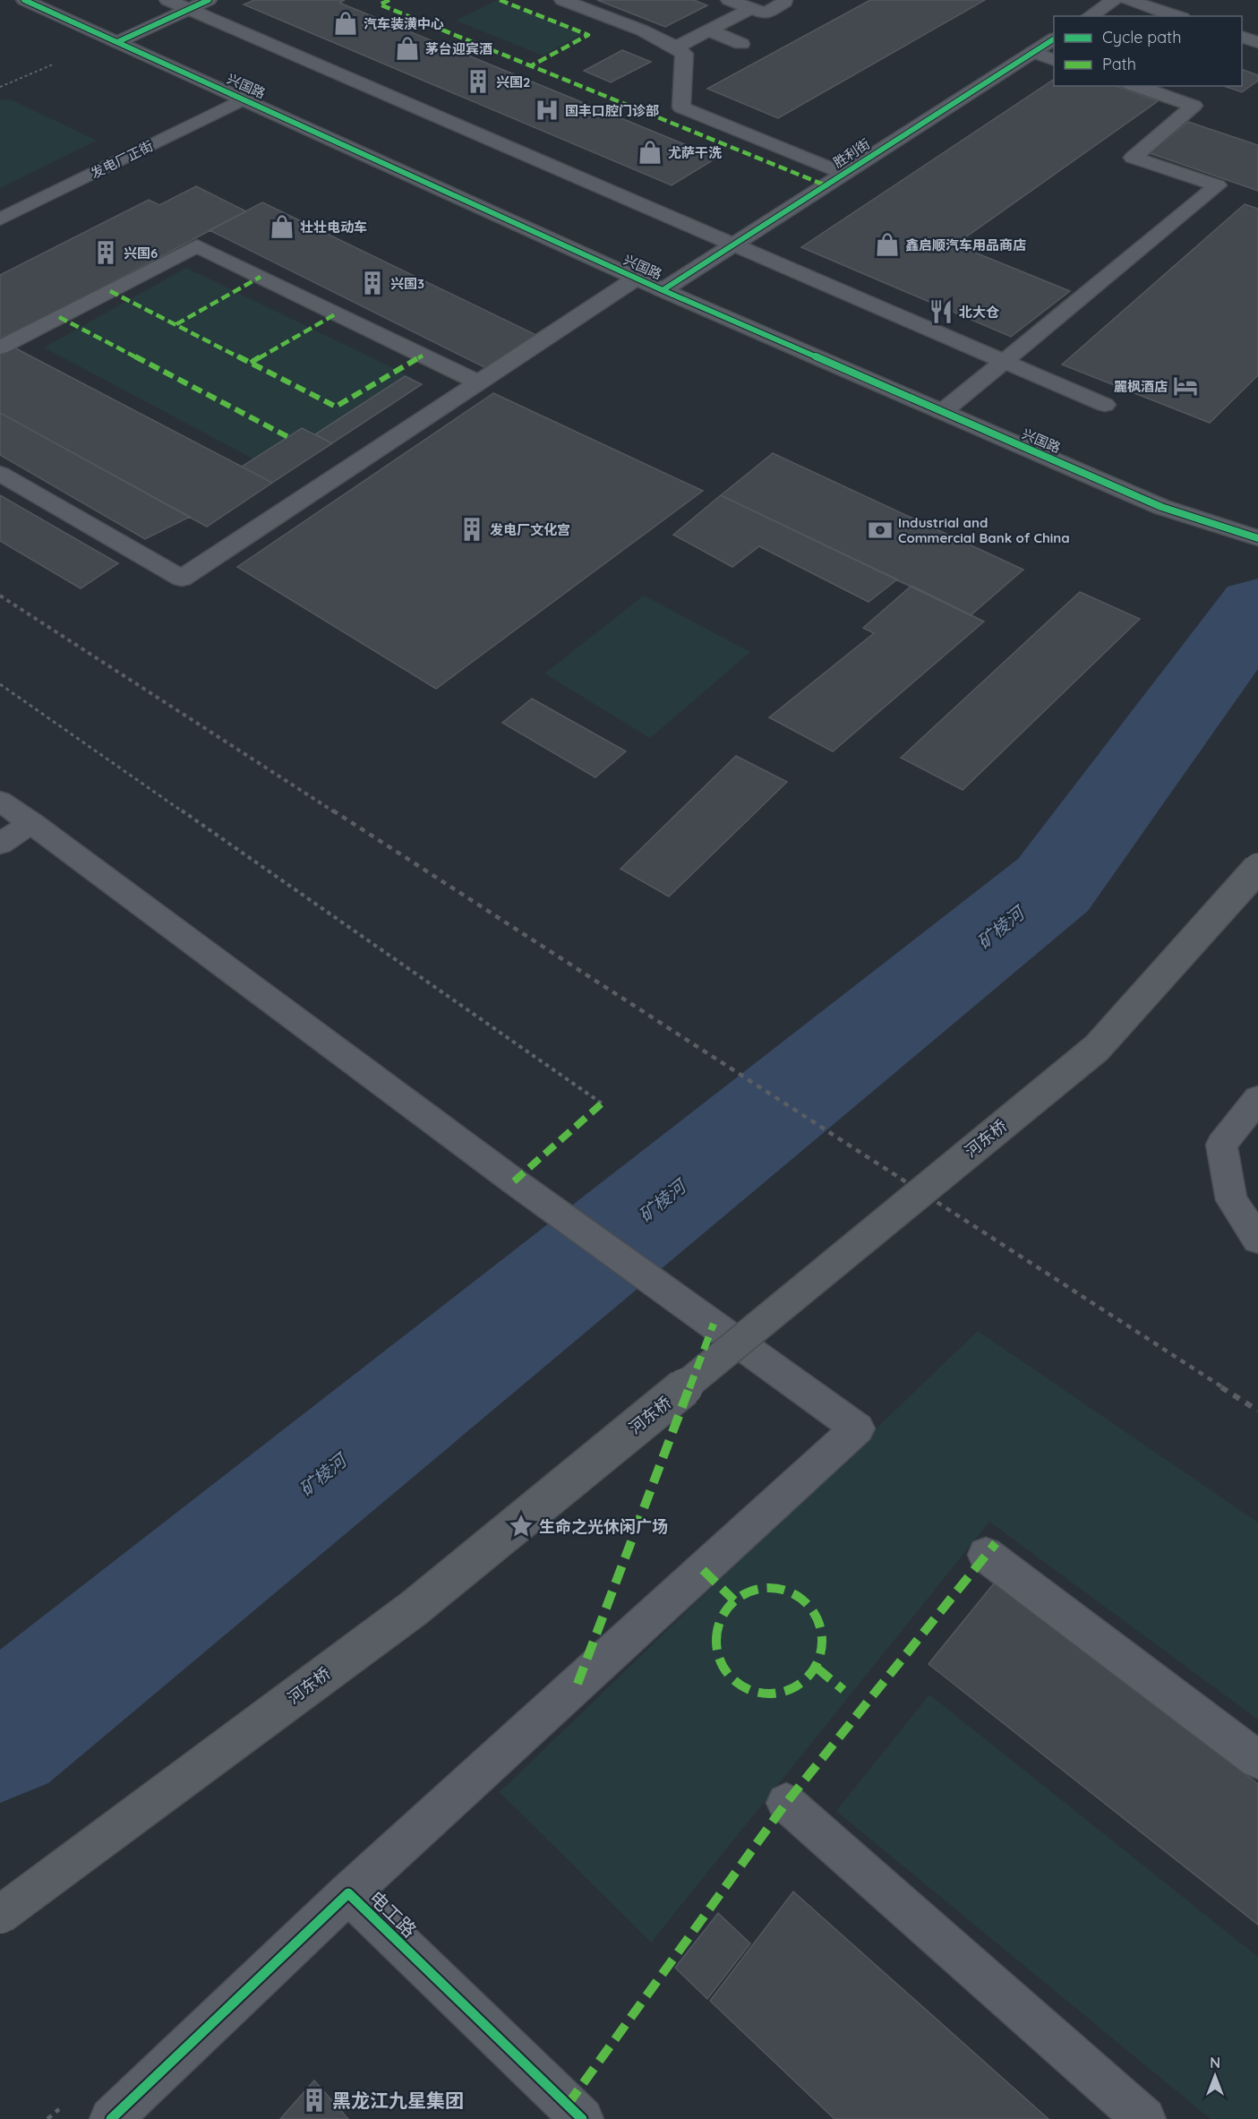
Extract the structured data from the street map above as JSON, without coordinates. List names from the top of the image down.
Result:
{
  "streets": {
    "main road": ["兴国路", "河东桥"],
    "street": ["胜利街", "发电厂正街", "电工路"]
  },
  "crossings": [
    ["兴国路", "胜利街"],
    ["兴国路", "发电厂正街"]
  ],
  "water": ["矿棱河"],
  "places": {
    "shop": [
      "汽车装潢中心",
      "茅台迎宾酒",
      "尤萨干洗",
      "壮壮电动车",
      "鑫启顺汽车用品商店"
    ],
    "building": [
      "兴国2",
      "兴国6",
      "兴国3",
      "发电厂文化宫",
      "黑龙江九星集团"
    ],
    "hospital": ["国丰口腔门诊部"],
    "restaurant": ["北大仓"],
    "hotel": ["麗枫酒店"],
    "bank": ["Industrial and Commercial Bank of China"],
    "place": ["生命之光休闲广场"]
  },
  "legend": ["Cycle path", "Path"],
  "north": "top"
}
